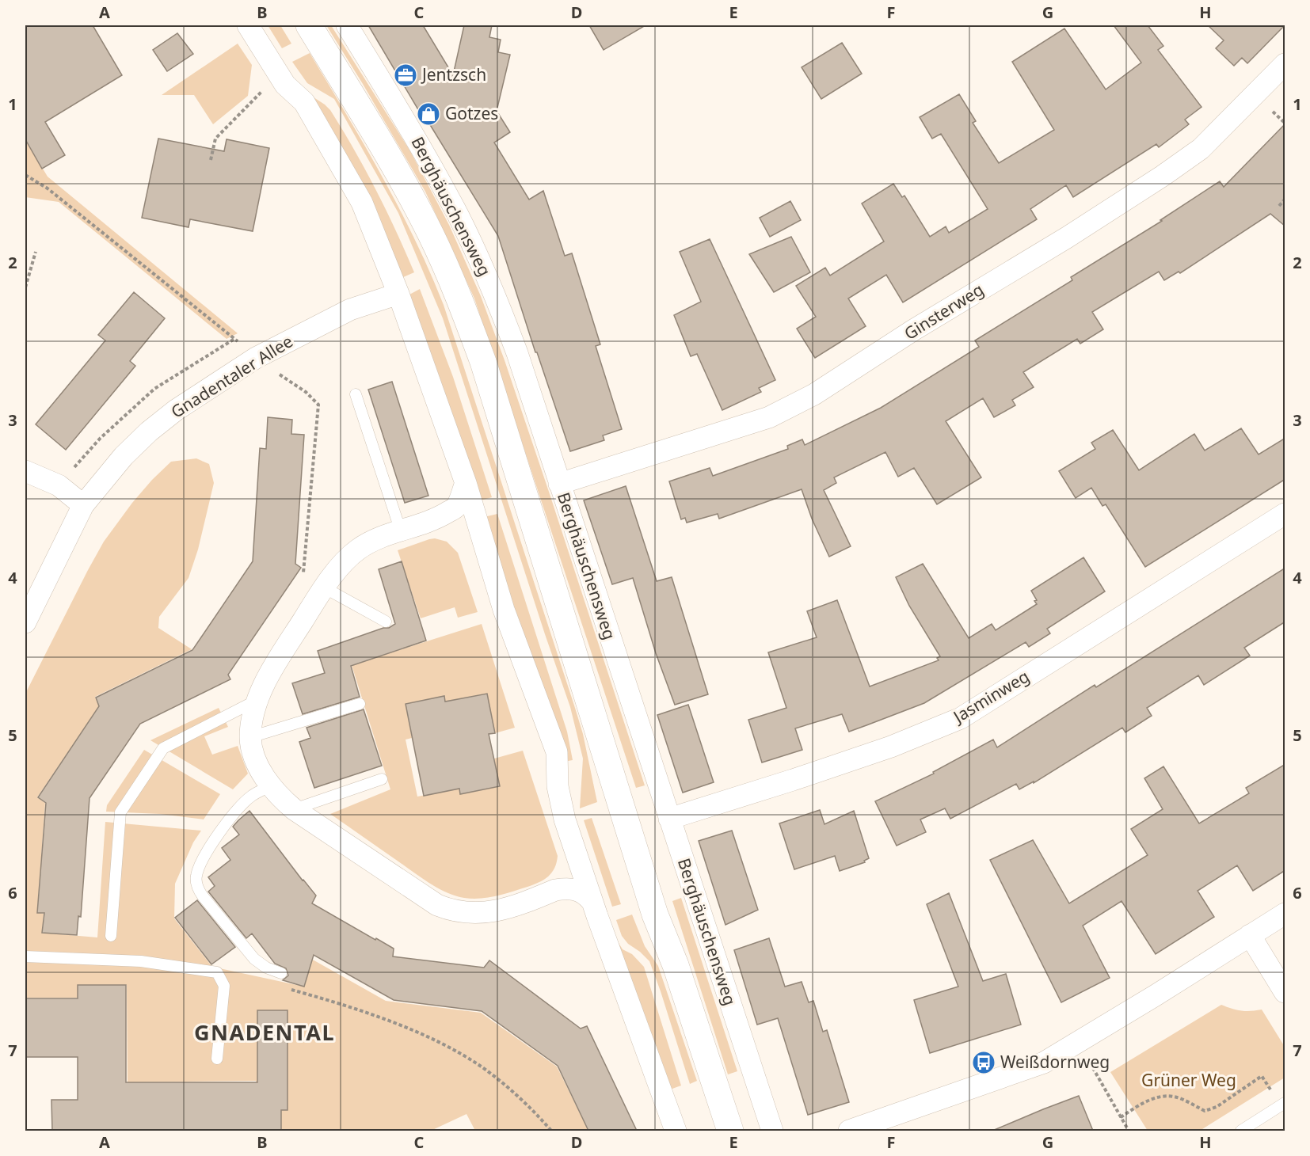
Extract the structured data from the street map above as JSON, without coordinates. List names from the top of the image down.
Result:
{
  "streets": {
    "main road": ["Berghäuschensweg"],
    "street": ["Ginsterweg", "Gnadentaler Allee", "Jasminweg"]
  },
  "crossings": [
    ["Berghäuschensweg", "Ginsterweg"],
    ["Berghäuschensweg", "Jasminweg"]
  ],
  "districts": ["GNADENTAL"],
  "parks": ["Grüner Weg"],
  "places": {
    "office": ["Jentzsch"],
    "shop": ["Gotzes"],
    "bus stop": ["Weißdornweg"]
  },
  "grid": {
    "columns": [
      "A",
      "B",
      "C",
      "D",
      "E",
      "F",
      "G",
      "H"
    ],
    "rows": [
      "1",
      "2",
      "3",
      "4",
      "5",
      "6",
      "7"
    ]
  }
}
